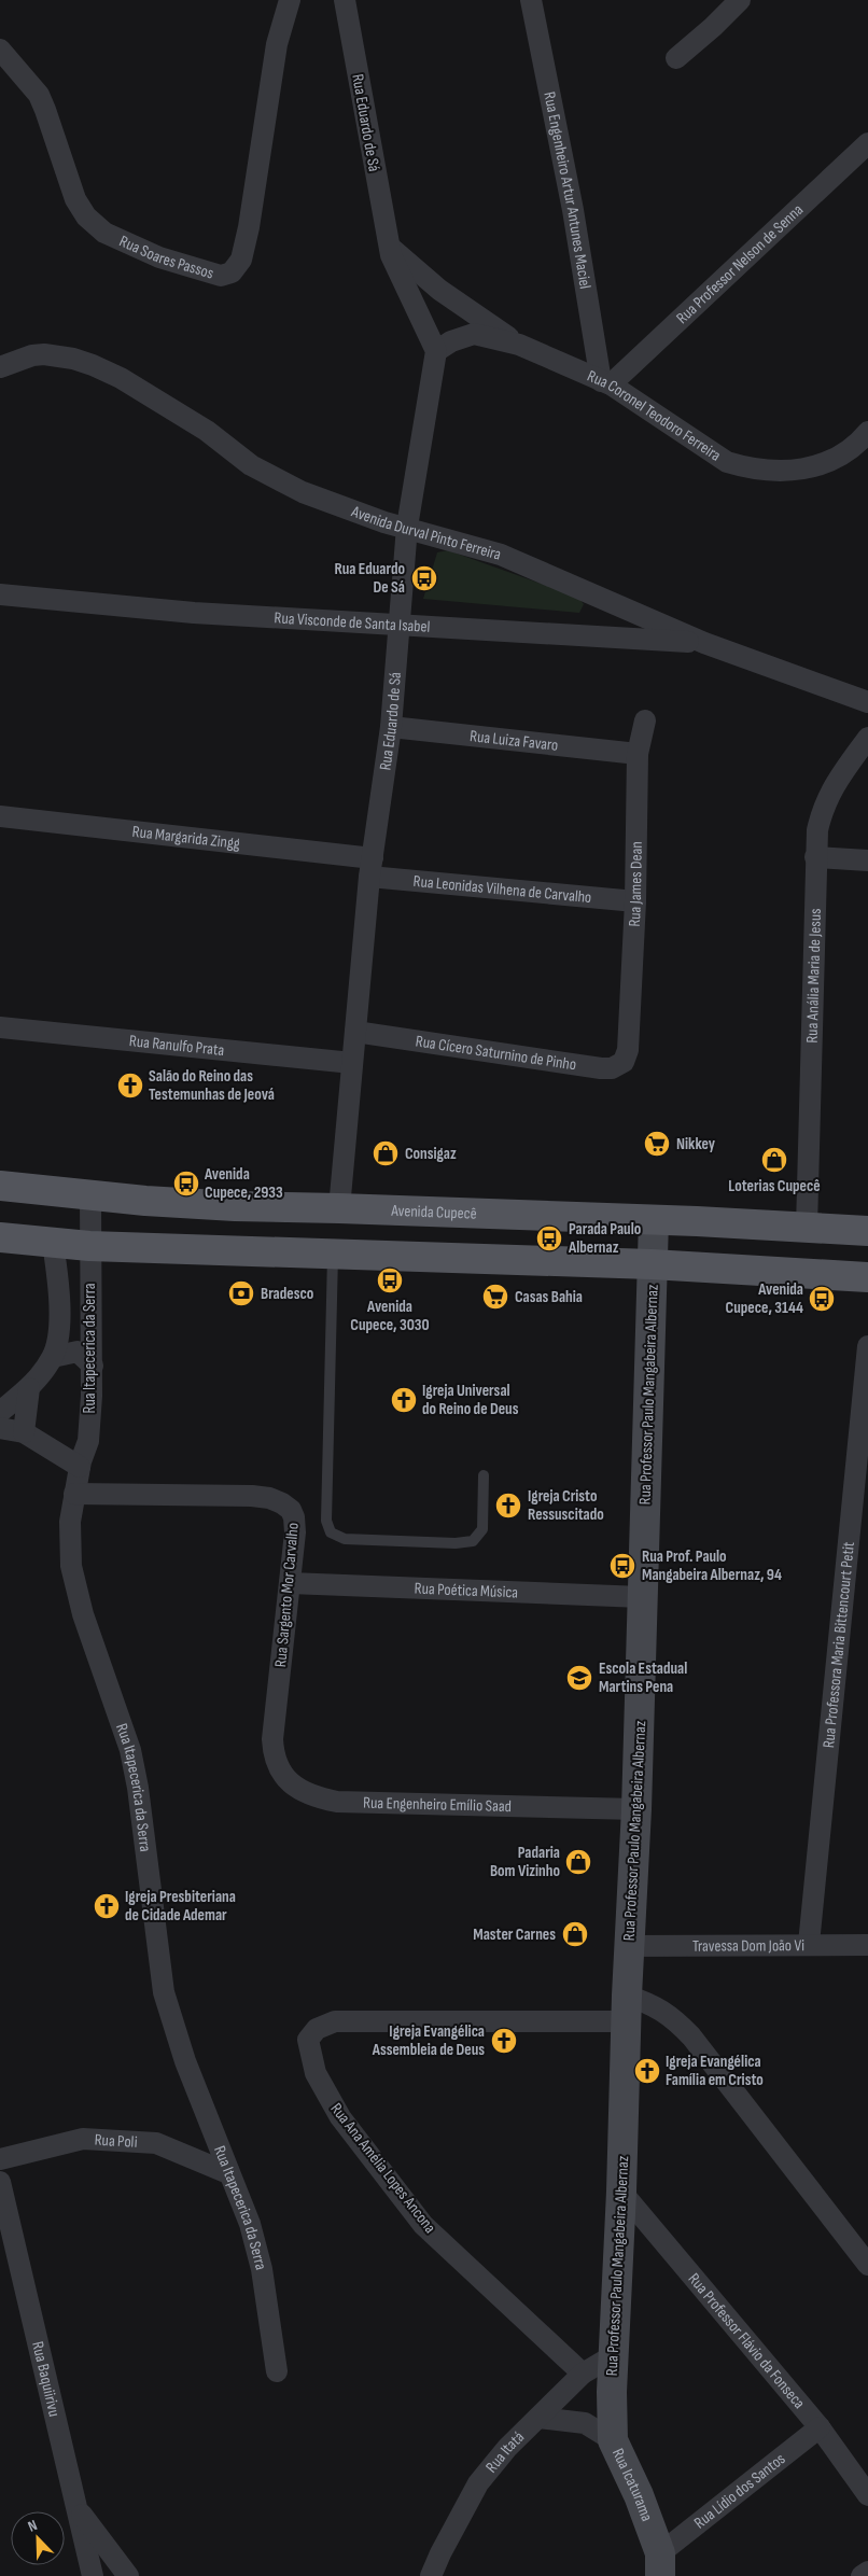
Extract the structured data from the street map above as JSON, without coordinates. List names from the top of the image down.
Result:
{
  "streets": {
    "main road": ["Avenida Cupecê"],
    "street": [
      "Rua Eduardo de Sá",
      "Rua Engenheiro Artur Antunes Maciel",
      "Rua Soares Passos",
      "Rua Professor Nelson de Senna",
      "Rua Coronel Teodoro Ferreira",
      "Avenida Durval Pinto Ferreira",
      "Rua Visconde de Santa Isabel",
      "Rua Luiza Favaro",
      "Rua Margarida Zingg",
      "Rua James Dean",
      "Rua Leonidas Vilhena de Carvalho",
      "Rua Anália Maria de Jesus",
      "Rua Ranulfo Prata",
      "Rua Cícero Saturnino de Pinho",
      "Rua Itapecerica da Serra",
      "Rua Professor Paulo Mangabeira Albernaz",
      "Rua Poética Música",
      "Rua Sargento Mor Carvalho",
      "Rua Professora Maria Bittencourt Petit",
      "Rua Engenheiro Emílio Saad",
      "Travessa Dom João Vi",
      "Rua Poli",
      "Rua Ana Amélia Lopes Ancona",
      "Rua Professor Flávio da Fonseca",
      "Rua Baquiirivu",
      "Rua Itatá",
      "Rua Icaturama",
      "Rua Lídio dos Santos"
    ]
  },
  "crossings": [
    ["Rua Eduardo de Sá", "Rua Coronel Teodoro Ferreira"],
    ["Rua Eduardo de Sá", "Avenida Durval Pinto Ferreira"],
    ["Rua Eduardo de Sá", "Rua Visconde de Santa Isabel"],
    ["Rua Eduardo de Sá", "Rua Luiza Favaro"],
    ["Rua Eduardo de Sá", "Rua Margarida Zingg"],
    ["Rua Eduardo de Sá", "Rua Leonidas Vilhena de Carvalho"],
    ["Rua Eduardo de Sá", "Rua Ranulfo Prata"],
    ["Rua Eduardo de Sá", "Rua Cícero Saturnino de Pinho"],
    ["Rua Eduardo de Sá", "Avenida Cupecê"],
    ["Rua Engenheiro Artur Antunes Maciel", "Rua Professor Nelson de Senna"],
    ["Rua Engenheiro Artur Antunes Maciel", "Rua Coronel Teodoro Ferreira"],
    ["Rua Professor Nelson de Senna", "Rua Coronel Teodoro Ferreira"],
    ["Avenida Durval Pinto Ferreira", "Rua Visconde de Santa Isabel"],
    ["Rua Luiza Favaro", "Rua James Dean"],
    ["Rua Margarida Zingg", "Rua Leonidas Vilhena de Carvalho"],
    ["Rua James Dean", "Rua Leonidas Vilhena de Carvalho"],
    ["Rua James Dean", "Rua Cícero Saturnino de Pinho"],
    ["Rua Anália Maria de Jesus", "Avenida Cupecê"],
    ["Avenida Cupecê", "Rua Itapecerica da Serra"],
    ["Avenida Cupecê", "Rua Professor Paulo Mangabeira Albernaz"],
    ["Rua Itapecerica da Serra", "Rua Sargento Mor Carvalho"],
    ["Rua Itapecerica da Serra", "Rua Poli"],
    ["Rua Professor Paulo Mangabeira Albernaz", "Rua Poética Música"],
    ["Rua Professor Paulo Mangabeira Albernaz", "Rua Engenheiro Emílio Saad"],
    ["Rua Professor Paulo Mangabeira Albernaz", "Travessa Dom João Vi"],
    ["Rua Professor Paulo Mangabeira Albernaz", "Rua Ana Amélia Lopes Ancona"],
    ["Rua Professor Paulo Mangabeira Albernaz", "Rua Professor Flávio da Fonseca"],
    ["Rua Professor Paulo Mangabeira Albernaz", "Rua Itatá"],
    ["Rua Professor Paulo Mangabeira Albernaz", "Rua Icaturama"],
    ["Rua Poética Música", "Rua Sargento Mor Carvalho"],
    ["Rua Sargento Mor Carvalho", "Rua Engenheiro Emílio Saad"],
    ["Rua Professora Maria Bittencourt Petit", "Travessa Dom João Vi"],
    ["Rua Ana Amélia Lopes Ancona", "Rua Itatá"],
    ["Rua Professor Flávio da Fonseca", "Rua Lídio dos Santos"],
    ["Rua Itatá", "Rua Icaturama"],
    ["Rua Icaturama", "Rua Lídio dos Santos"]
  ],
  "places": {
    "bus stop": [
      "Rua Eduardo De Sá",
      "Avenida Cupece, 2933",
      "Parada Paulo Albernaz",
      "Avenida Cupece, 3030",
      "Avenida Cupece, 3144",
      "Rua Prof. Paulo Mangabeira Albernaz, 94"
    ],
    "church": [
      "Salão do Reino das Testemunhas de Jeová",
      "Igreja Universal do Reino de Deus",
      "Igreja Cristo Ressuscitado",
      "Igreja Presbiteriana de Cidade Ademar",
      "Igreja Evangélica Assembleia de Deus",
      "Igreja Evangélica Família em Cristo"
    ],
    "supermarket": ["Nikkey", "Casas Bahia"],
    "shop": [
      "Consigaz",
      "Loterias Cupecê",
      "Padaria Bom Vizinho",
      "Master Carnes"
    ],
    "bank": ["Bradesco"],
    "school or university": ["Escola Estadual Martins Pena"]
  },
  "north": "top left"
}
